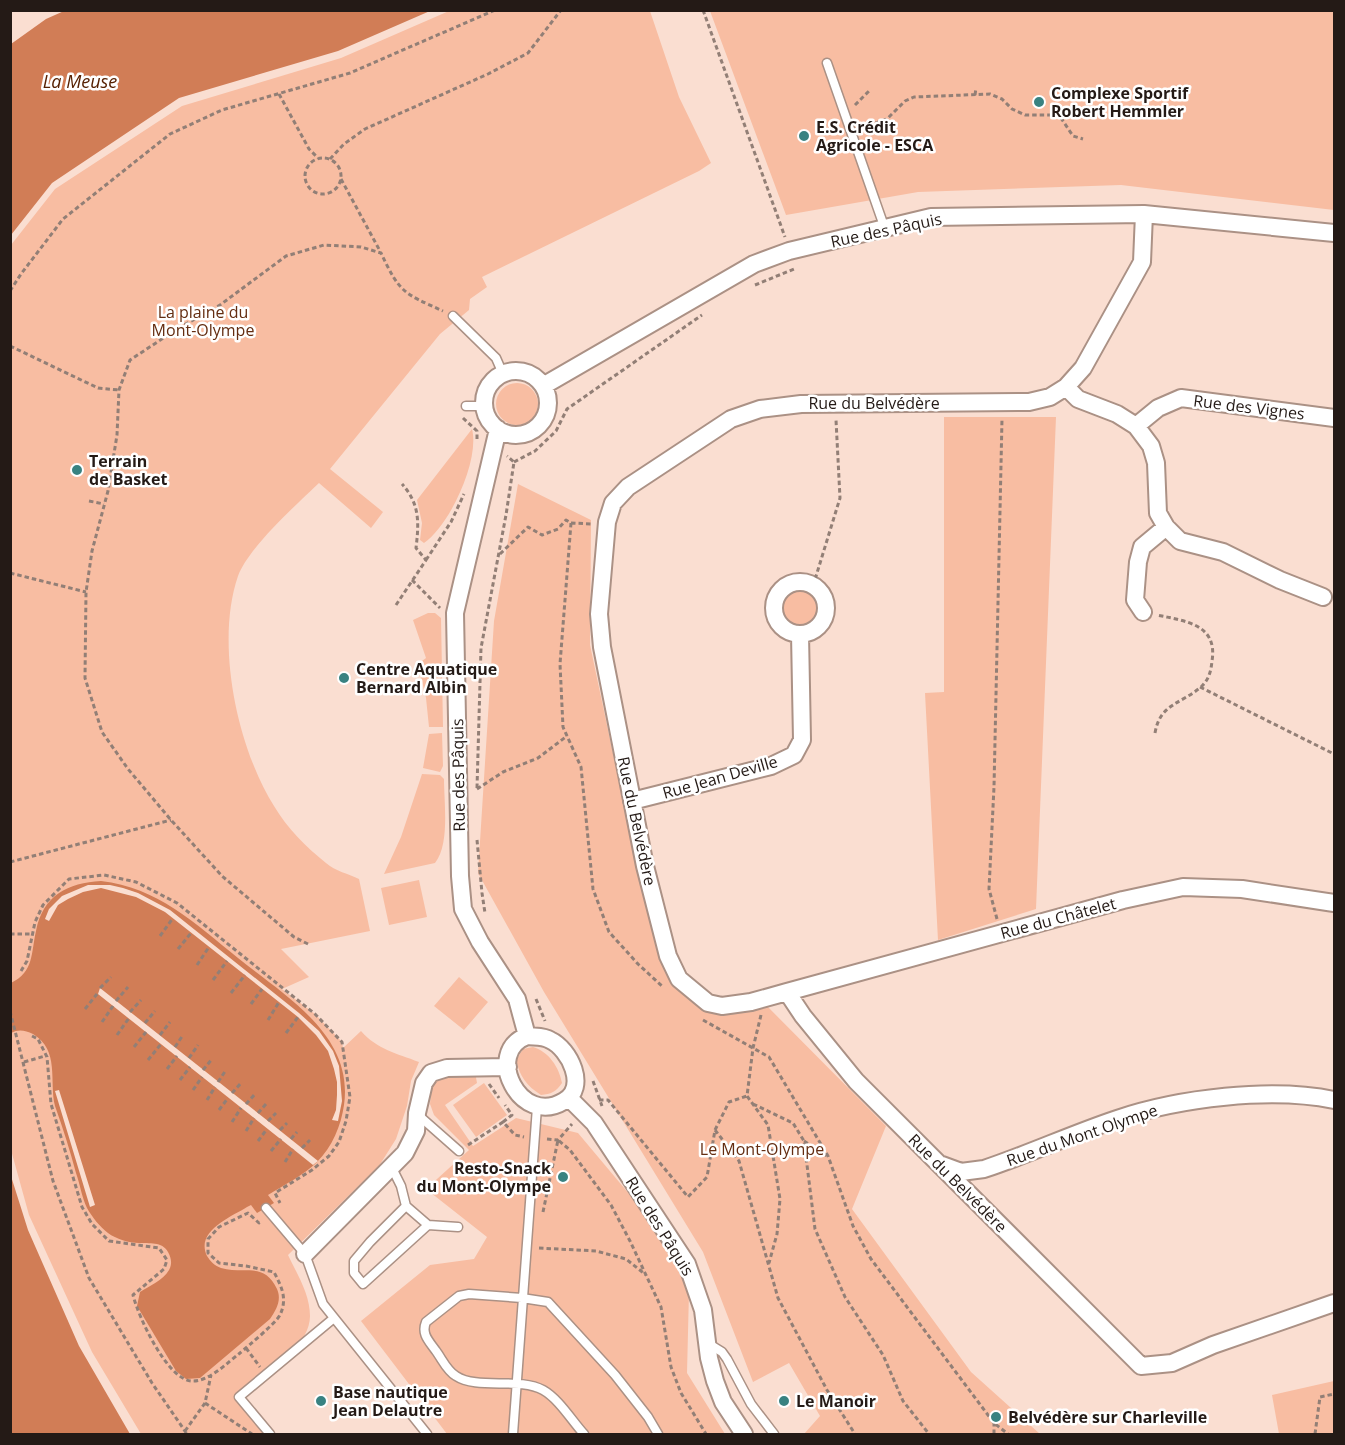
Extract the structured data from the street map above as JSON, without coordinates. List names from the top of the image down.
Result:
{
  "streets": {
    "street": [
      "Rue des Pâquis",
      "Rue du Belvédère",
      "Rue des Vignes",
      "Rue Jean Deville",
      "Rue du Châtelet",
      "Rue du Mont Olympe"
    ]
  },
  "crossings": [
    ["Rue des Pâquis", "Rue du Belvédère"],
    ["Rue du Belvédère", "Rue Jean Deville"],
    ["Rue du Belvédère", "Rue du Châtelet"],
    ["Rue du Belvédère", "Rue du Mont Olympe"]
  ],
  "water": ["La Meuse"],
  "parks": ["La plaine du Mont-Olympe", "Le Mont-Olympe"],
  "places": [
    "Complexe Sportif Robert Hemmler",
    "E.S. Crédit Agricole - ESCA",
    "Terrain de Basket",
    "Centre Aquatique Bernard Albin",
    "Resto-Snack du Mont-Olympe",
    "Base nautique Jean Delautre",
    "Le Manoir",
    "Belvédère sur Charleville"
  ]
}
